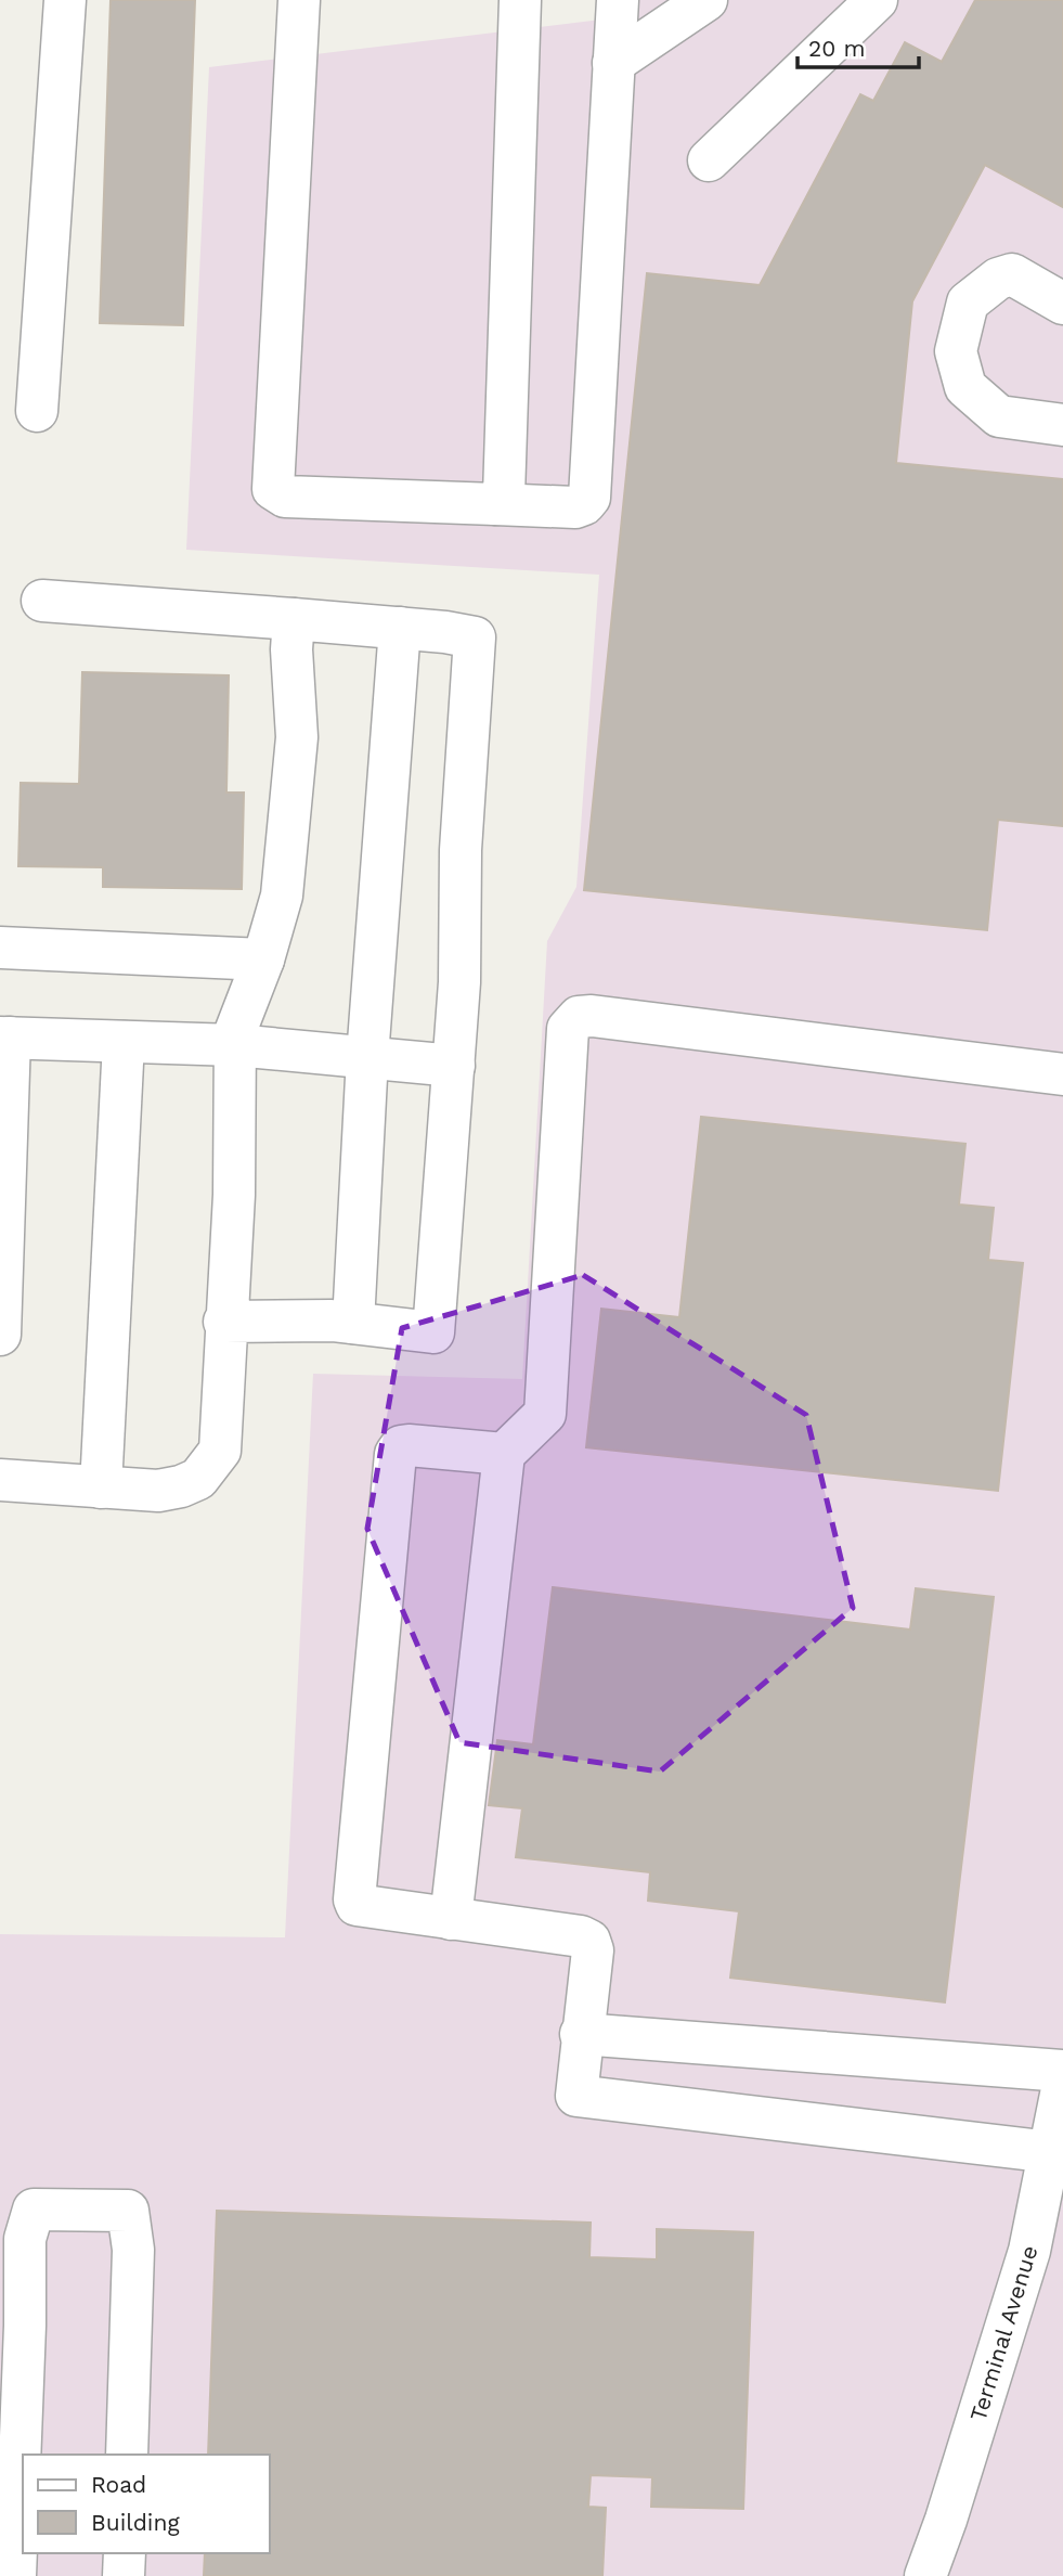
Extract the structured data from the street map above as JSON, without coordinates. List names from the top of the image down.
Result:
{
  "streets": {
    "street": ["Terminal Avenue"]
  },
  "legend": ["Road", "Building"],
  "scale_bar": "20 m"
}
